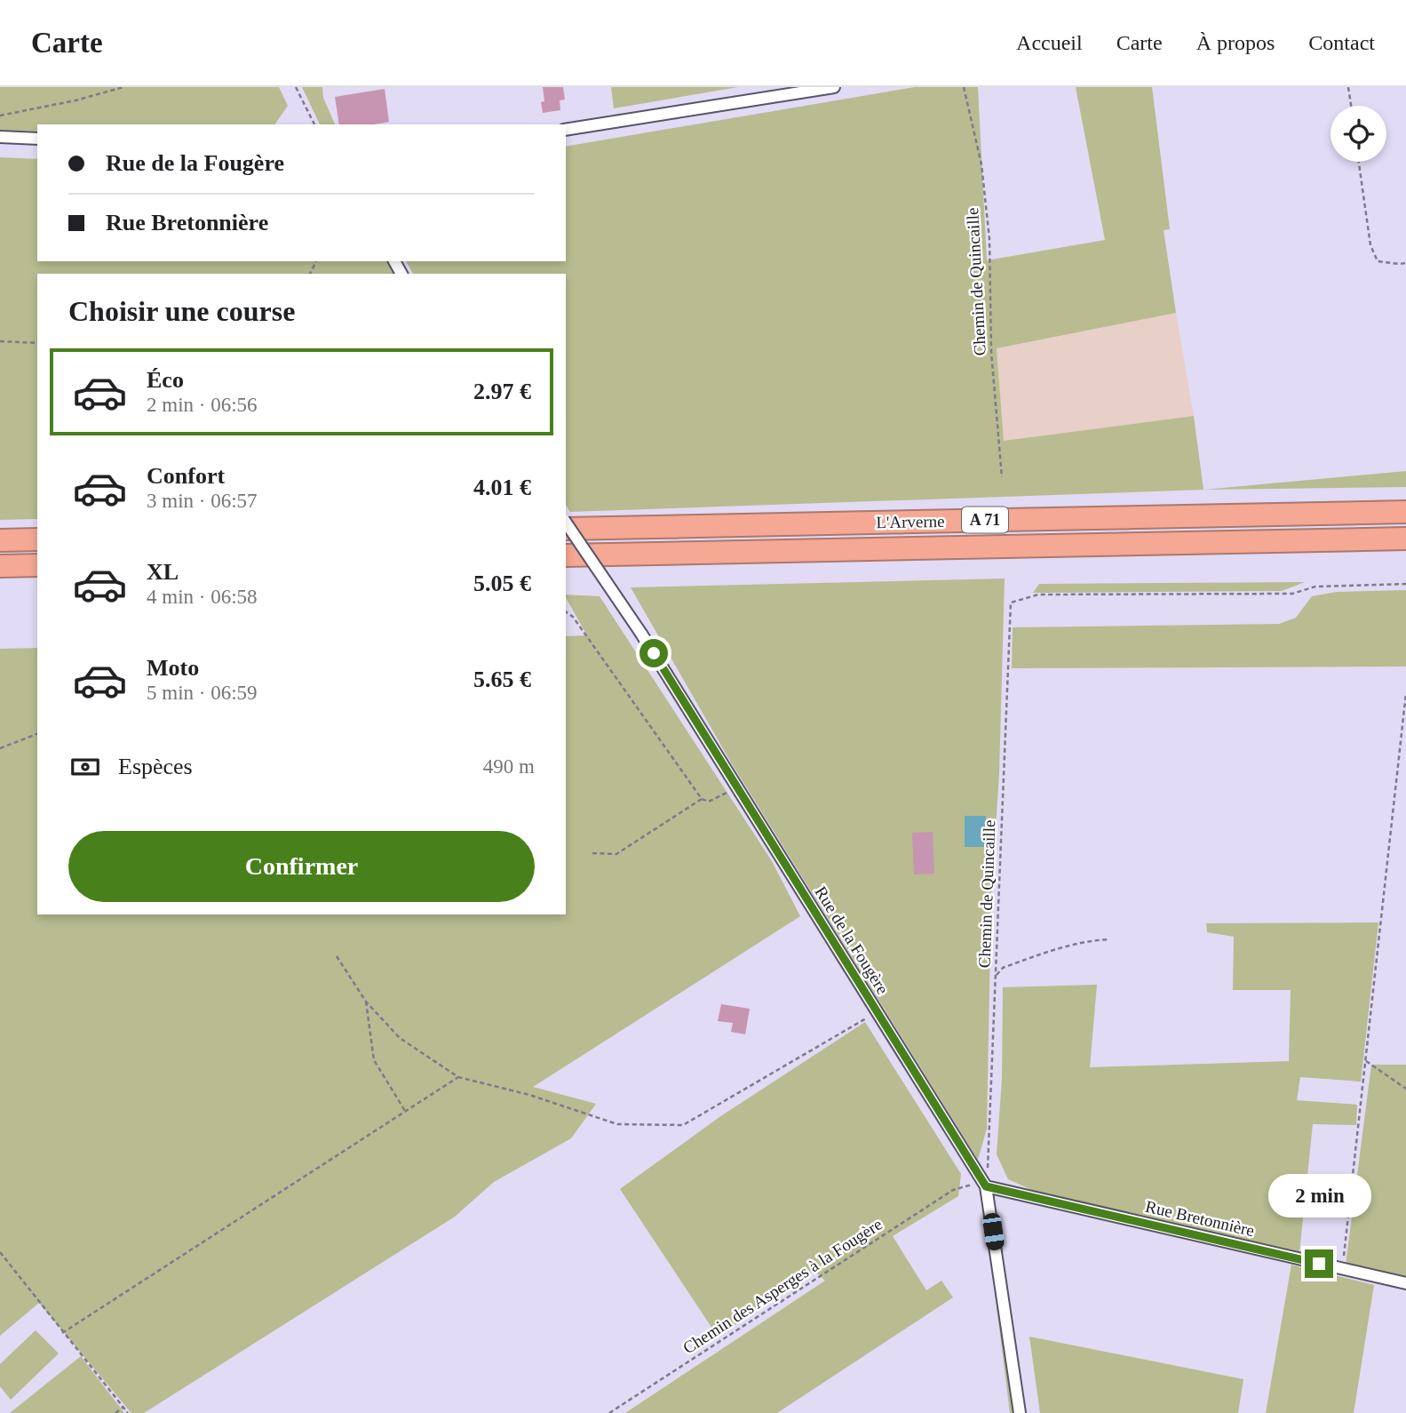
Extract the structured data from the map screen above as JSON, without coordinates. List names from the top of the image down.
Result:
{
  "streets": {
    "highway": ["A 71", "L'Arverne"],
    "street": ["Rue de la Fougère", "Rue Bretonnière"],
    "path": ["Chemin de Quincaille", "Chemin des Asperges à la Fougère"]
  },
  "crossings": [
    ["Chemin de Quincaille", "Rue de la Fougère"],
    ["Chemin de Quincaille", "Rue Bretonnière"],
    ["Rue de la Fougère", "Rue Bretonnière"]
  ],
  "page": {
    "header": "Carte",
    "nav": [
      "Accueil",
      "Carte",
      "À propos",
      "Contact"
    ],
    "banner": ["Rue de la Fougère", "Rue Bretonnière"],
    "heading": "Choisir une course",
    "list": [
      {
        "name": "Éco",
        "note": "2 min · 06:56",
        "value": "2.97 €"
      },
      {
        "name": "Confort",
        "note": "3 min · 06:57",
        "value": "4.01 €"
      },
      {
        "name": "XL",
        "note": "4 min · 06:58",
        "value": "5.05 €"
      },
      {
        "name": "Moto",
        "note": "5 min · 06:59",
        "value": "5.65 €"
      }
    ],
    "pay": ["Espèces", "490 m"],
    "buttons": "Confirmer",
    "bubble": "2 min"
  }
}
